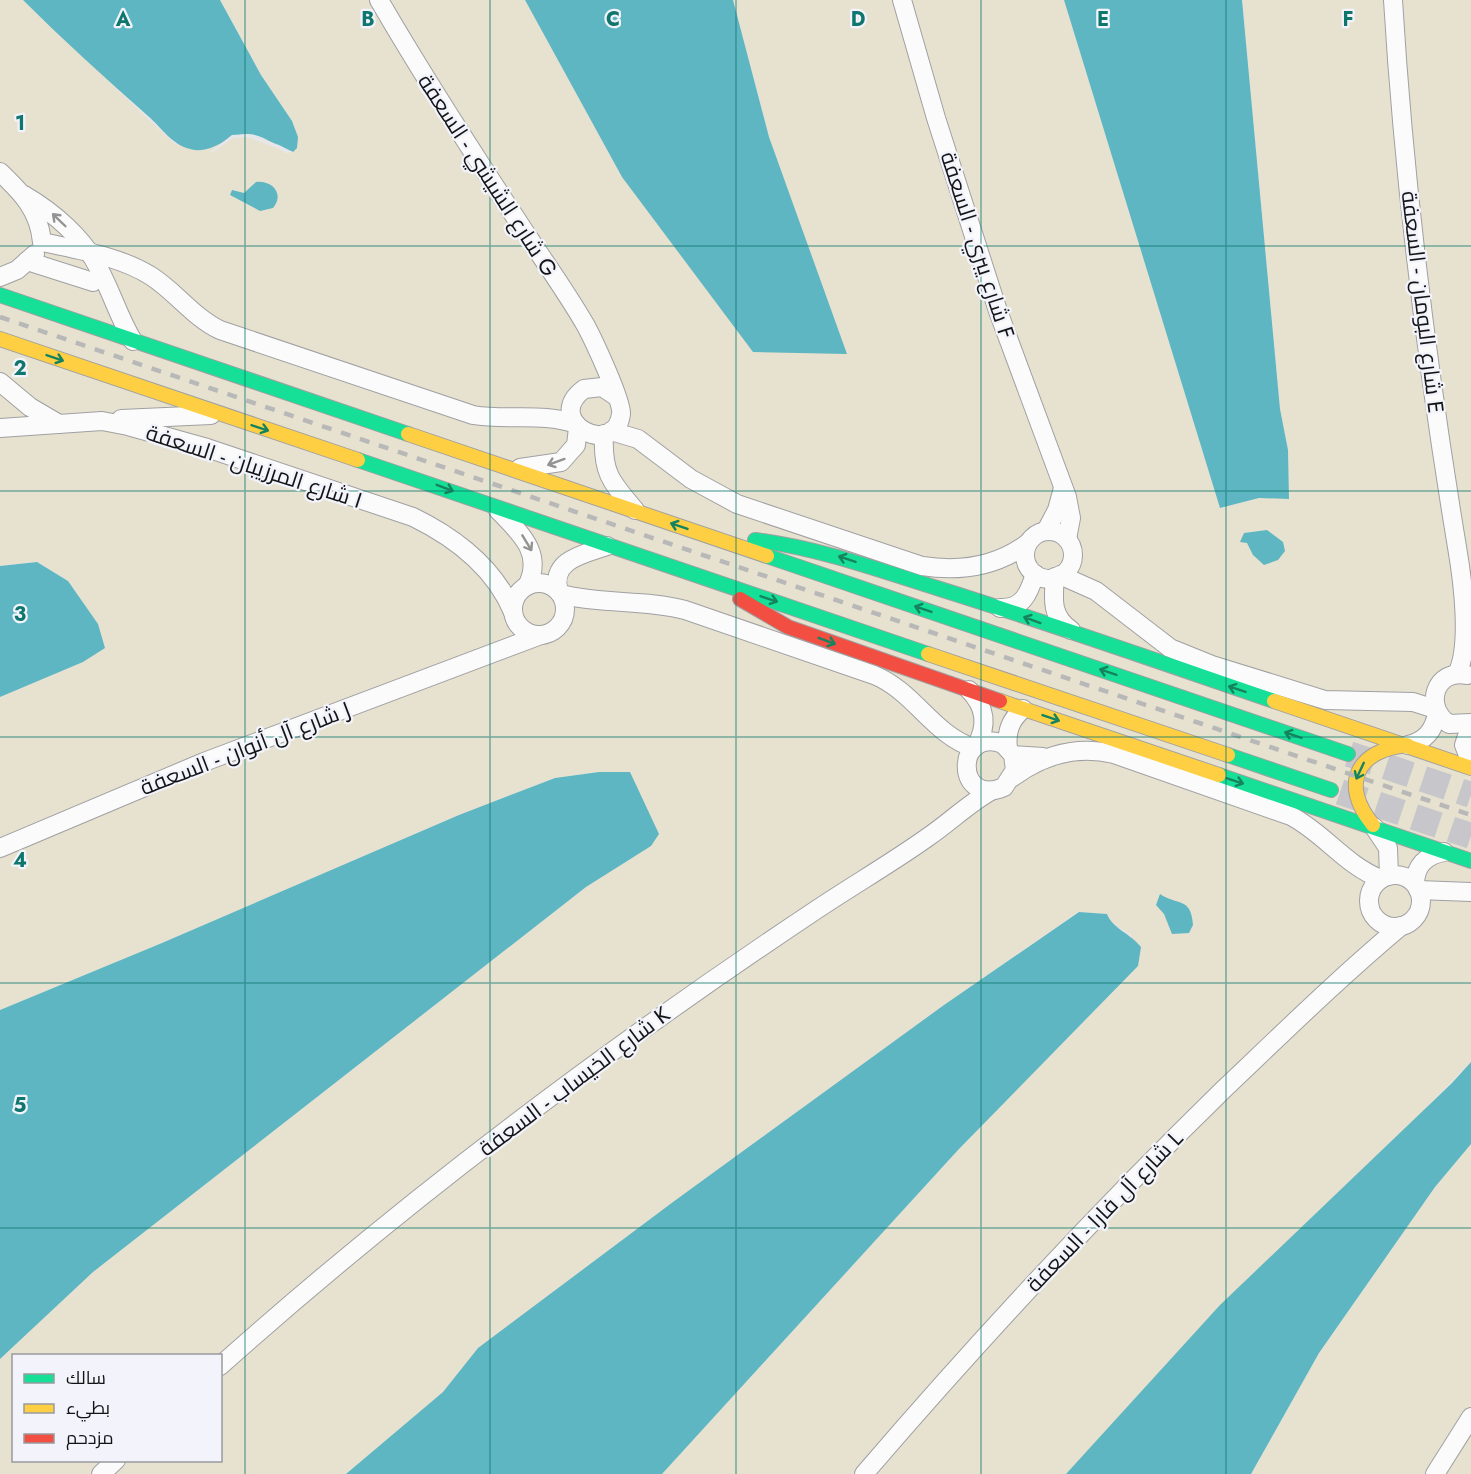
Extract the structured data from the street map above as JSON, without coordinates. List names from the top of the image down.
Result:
{
  "streets": {
    "street": [
      "شارع الشيشي - السعفة G",
      "شارع يبري - السعفة F",
      "شارع البومان - السعفة E",
      "شارع المرزيبان - السعفة I",
      "شارع آل أنوان - السعفة J",
      "شارع الخيساب - السعفة K",
      "شارع آل فارا - السعفة L"
    ]
  },
  "crossings": [
    ["شارع المرزيبان - السعفة I", "شارع آل أنوان - السعفة J"]
  ],
  "legend": ["سالك", "بطيء", "مزدحم"],
  "grid": {
    "columns": [
      "A",
      "B",
      "C",
      "D",
      "E",
      "F"
    ],
    "rows": [
      "1",
      "2",
      "3",
      "4",
      "5"
    ]
  }
}
